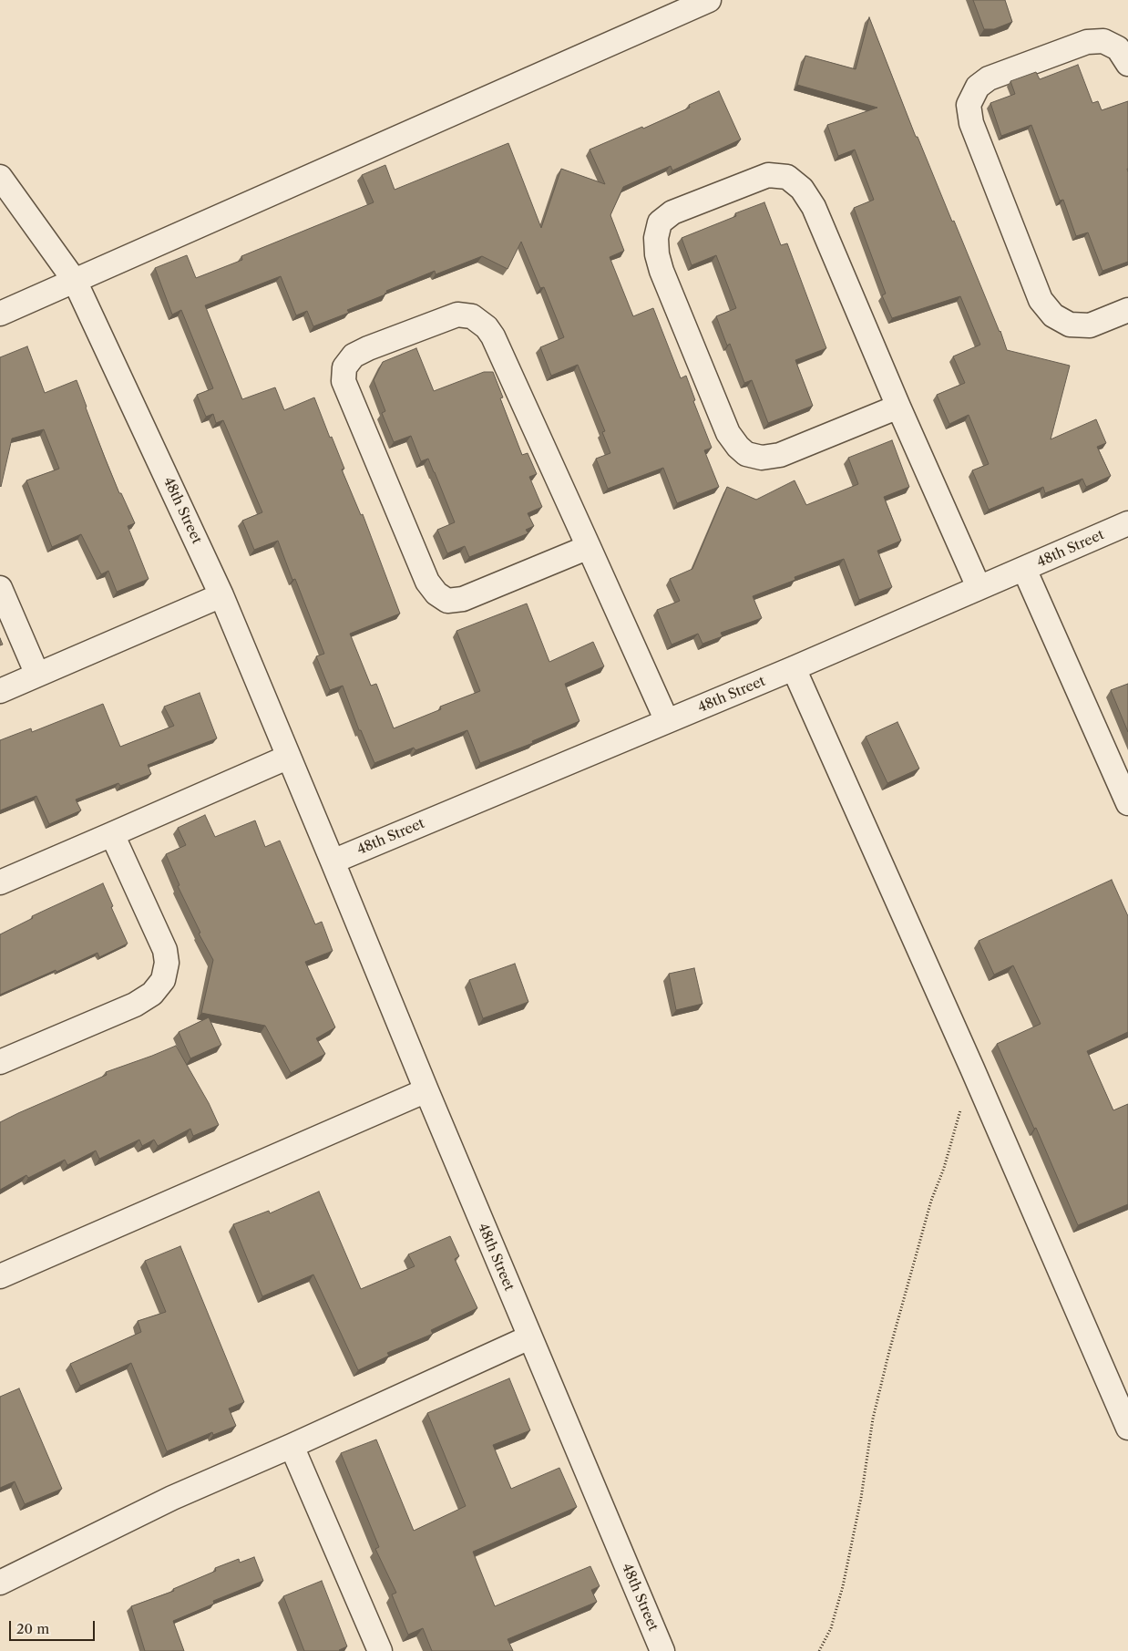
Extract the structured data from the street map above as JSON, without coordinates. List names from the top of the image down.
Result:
{
  "streets": {
    "street": ["48th Street"]
  },
  "scale_bar": "20 m"
}
